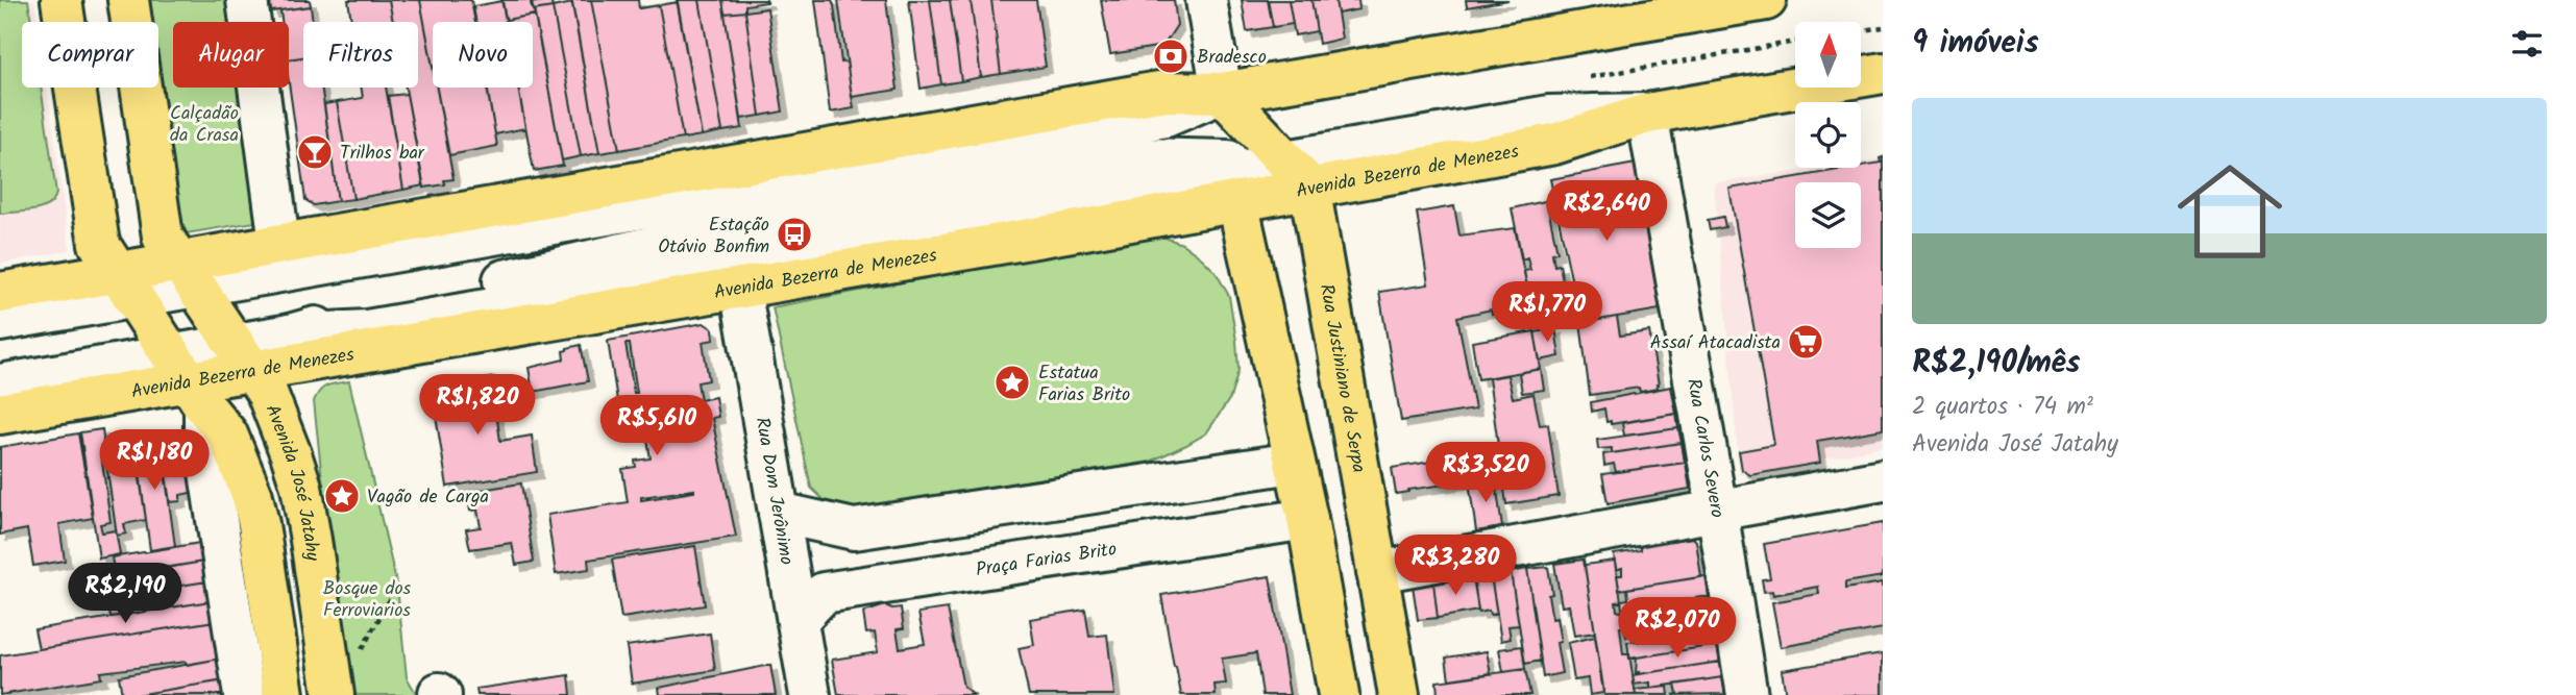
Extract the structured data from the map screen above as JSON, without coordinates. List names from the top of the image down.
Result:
{
  "streets": {
    "main road": ["Avenida Bezerra de Menezes", "Rua Justiniano de Serpa", "Avenida José Jatahy"],
    "street": ["Rua Carlos Severo", "Rua Dom Jerônimo", "Praça Farias Brito"]
  },
  "crossings": [
    ["Avenida Bezerra de Menezes", "Rua Justiniano de Serpa"],
    ["Avenida Bezerra de Menezes", "Rua Carlos Severo"],
    ["Avenida Bezerra de Menezes", "Avenida José Jatahy"],
    ["Avenida Bezerra de Menezes", "Rua Dom Jerônimo"],
    ["Rua Dom Jerônimo", "Praça Farias Brito"]
  ],
  "parks": ["Calçadão da Crasa", "Bosque dos Ferroviarios"],
  "places": {
    "bank": ["Bradesco"],
    "bar": ["Trilhos bar"],
    "bus stop": ["Estação Otávio Bonfim"],
    "supermarket": ["Assaí Atacadista"],
    "place": ["Estatua Farias Brito", "Vagão de Carga"]
  },
  "north": "top",
  "page": {
    "heading": "9 imóveis",
    "chip": [
      "Comprar",
      "Alugar",
      "Filtros",
      "Novo"
    ],
    "list": [
      {
        "name": "R$2,190/mês",
        "note": "2 quartos · 74 m² · Avenida José Jatahy"
      }
    ],
    "price": [
      "R$2,640",
      "R$1,770",
      "R$1,820",
      "R$5,610",
      "R$1,180",
      "R$3,520",
      "R$3,280",
      "R$2,190",
      "R$2,070"
    ]
  }
}
